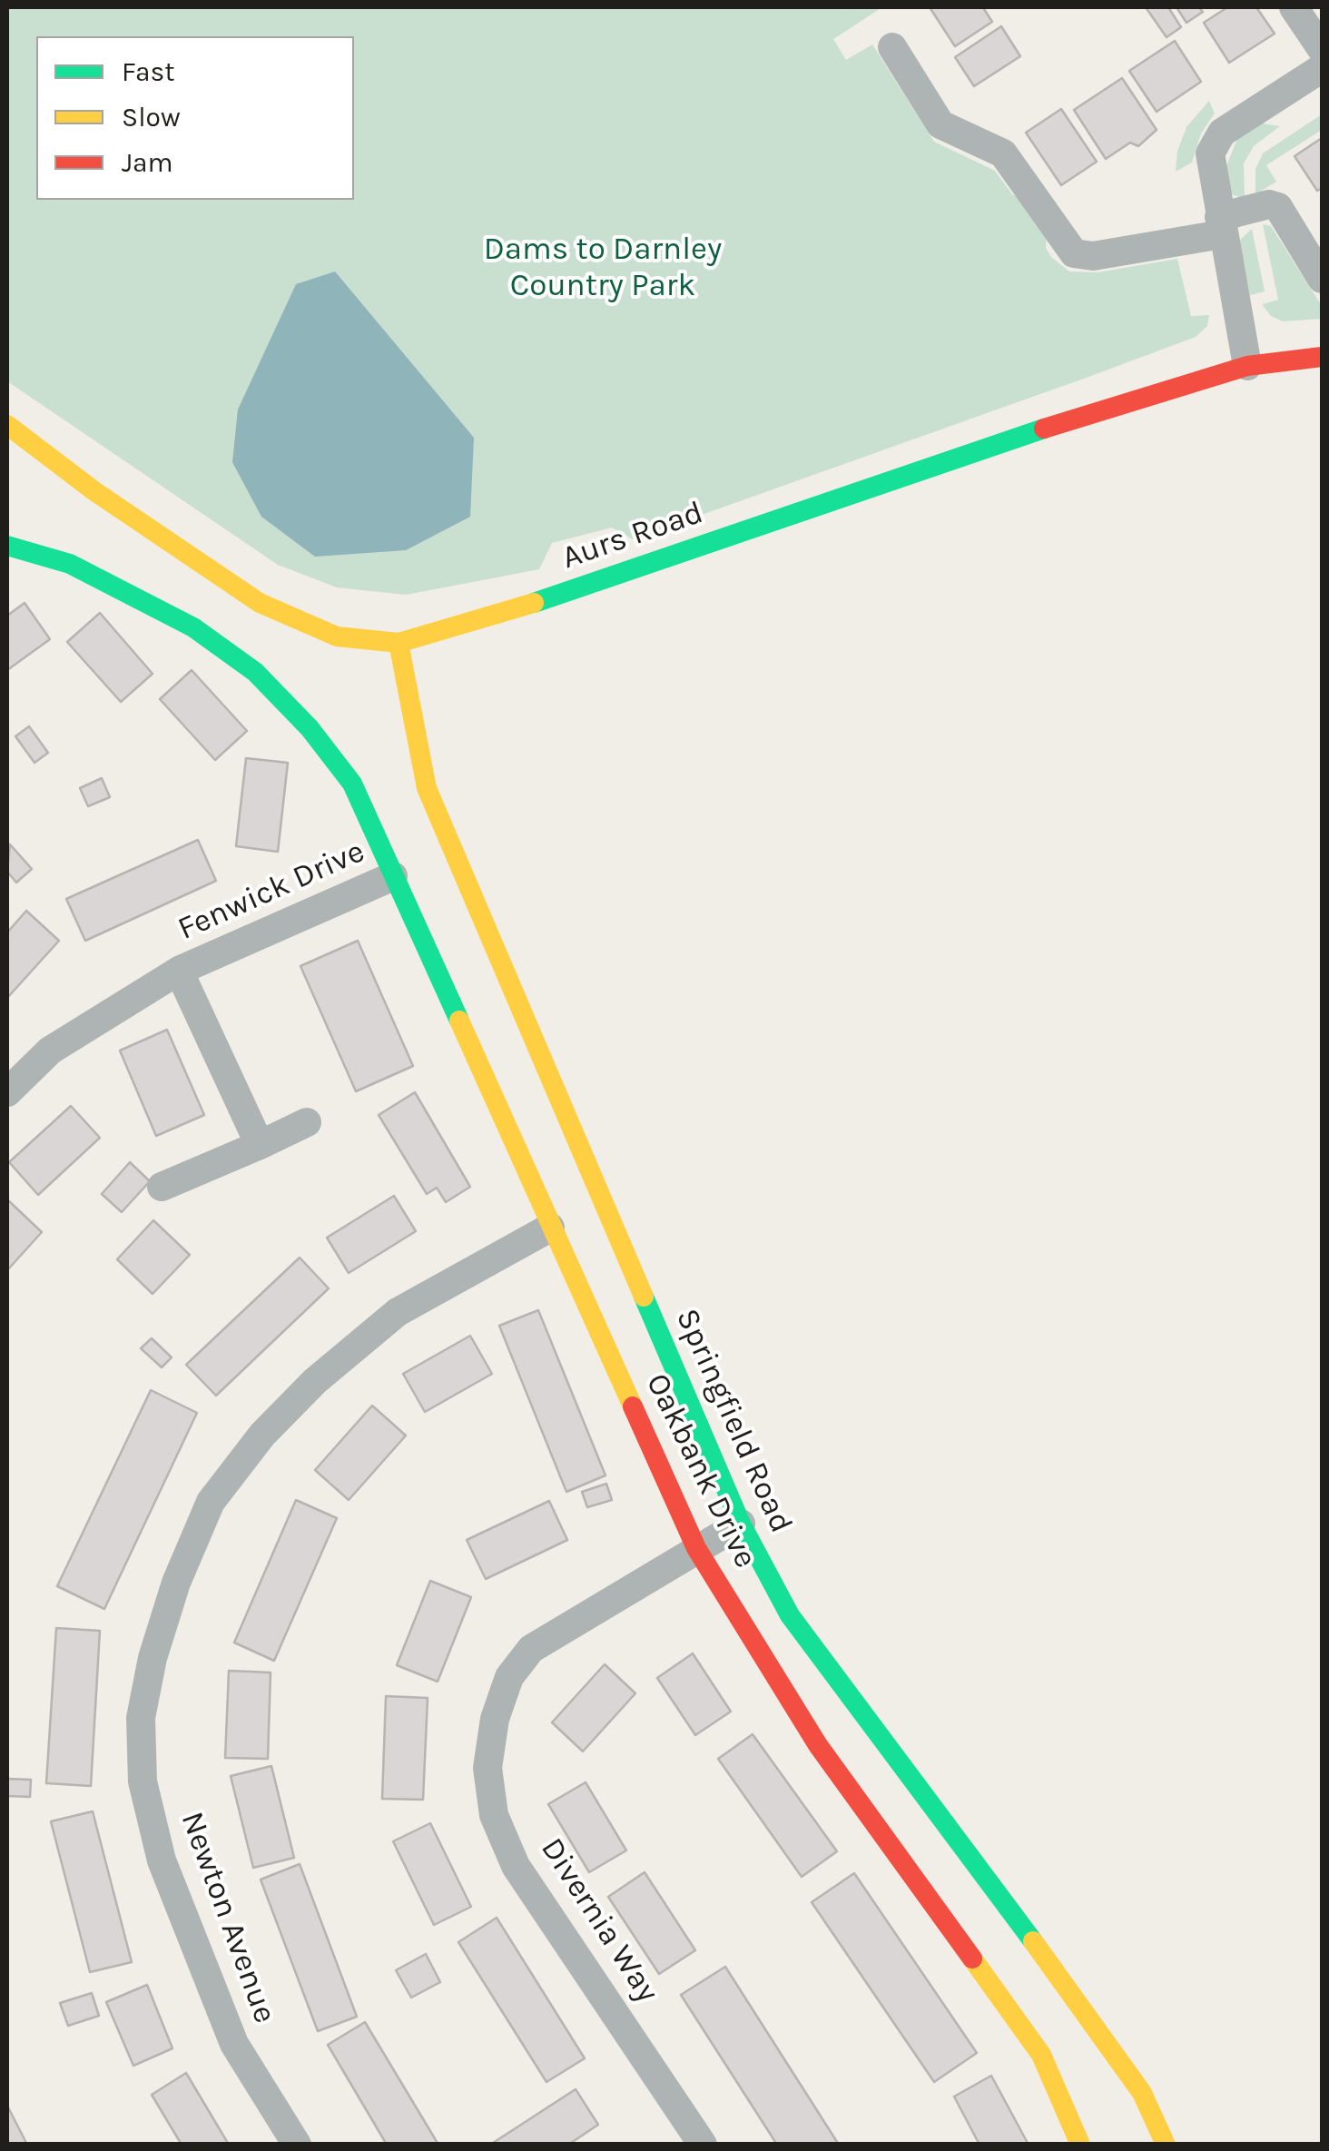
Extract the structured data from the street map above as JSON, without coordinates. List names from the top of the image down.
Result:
{
  "streets": {
    "street": [
      "Aurs Road",
      "Fenwick Drive",
      "Springfield Road",
      "Oakbank Drive",
      "Newton Avenue",
      "Divernia Way"
    ]
  },
  "crossings": [
    ["Aurs Road", "Springfield Road"],
    ["Fenwick Drive", "Oakbank Drive"],
    ["Springfield Road", "Divernia Way"],
    ["Oakbank Drive", "Newton Avenue"],
    ["Oakbank Drive", "Divernia Way"]
  ],
  "parks": ["Dams to Darnley Country Park"],
  "legend": ["Fast", "Slow", "Jam"]
}
